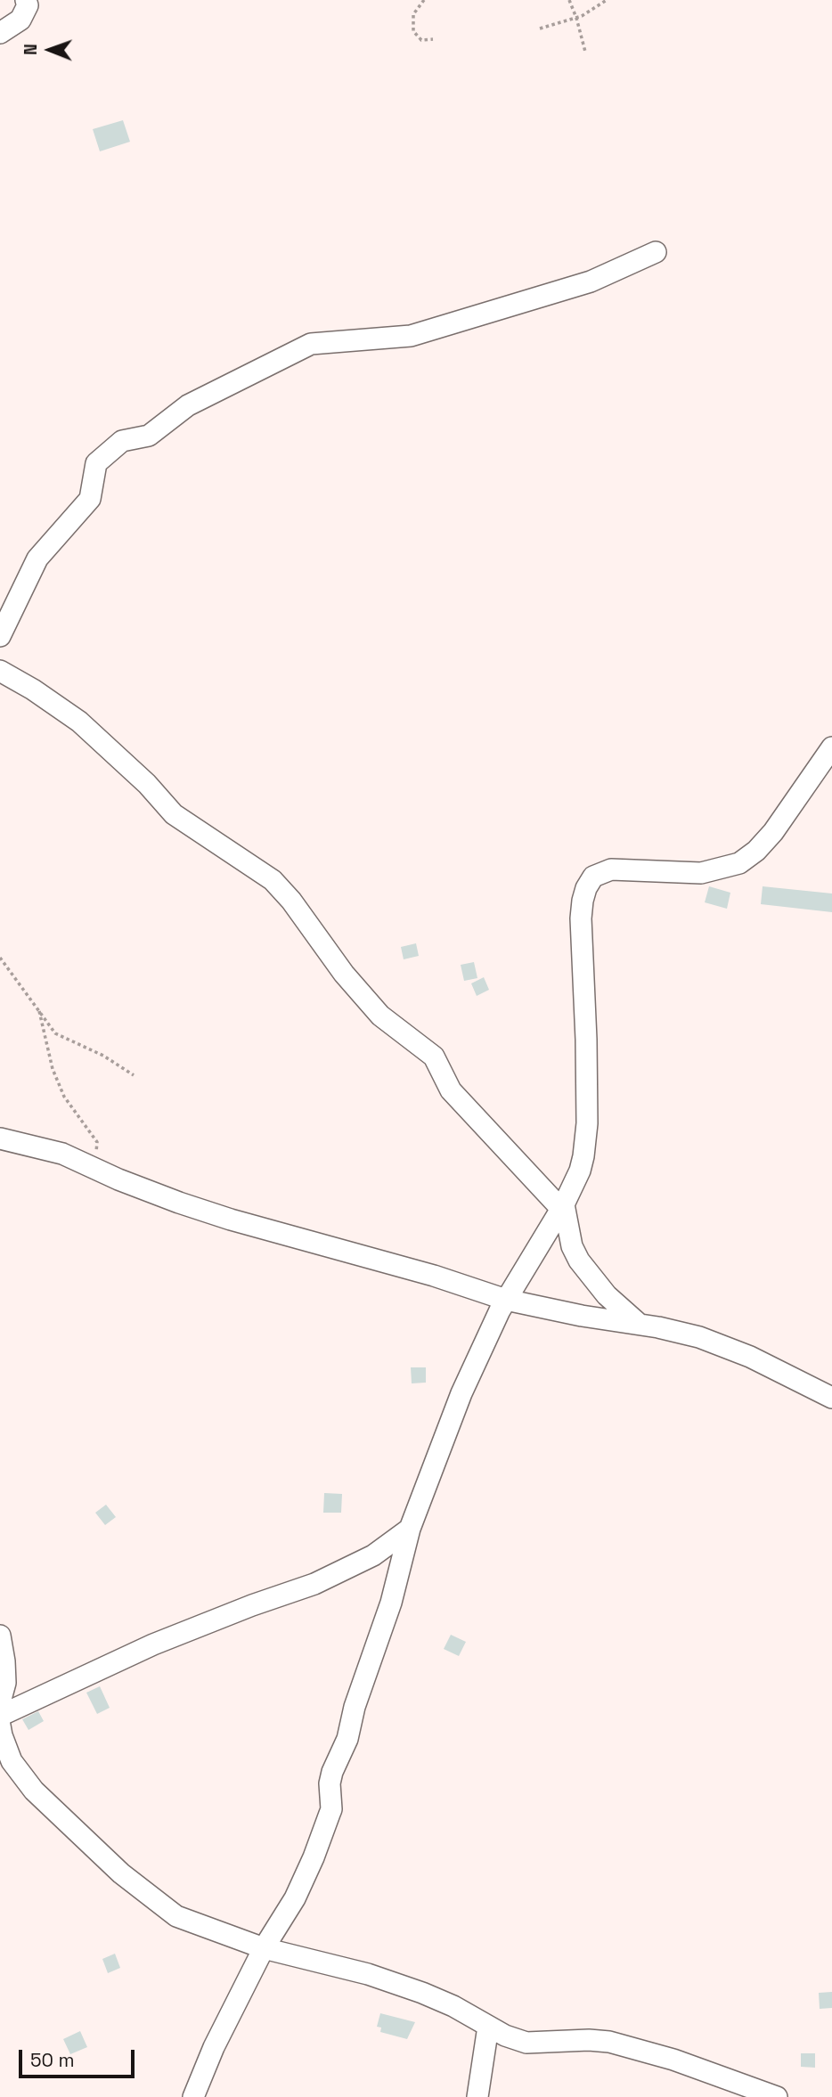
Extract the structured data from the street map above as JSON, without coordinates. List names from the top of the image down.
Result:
{
  "scale_bar": "50 m",
  "north": "left"
}
